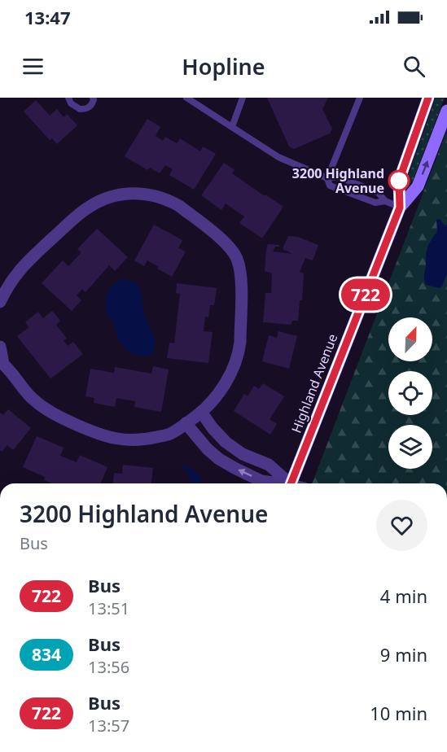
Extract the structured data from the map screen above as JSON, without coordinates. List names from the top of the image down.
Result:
{
  "streets": {
    "main road": ["Highland Avenue"]
  },
  "places": ["3200 Highland Avenue"],
  "lines": ["bus line 722"],
  "north": "top right",
  "page": {
    "status": "13:47",
    "header": "Hopline",
    "on_map": "722",
    "heading": ["3200 Highland Avenue", "Bus"],
    "list": [
      {
        "mark": "722",
        "name": "Bus",
        "note": "13:51",
        "value": "4 min"
      },
      {
        "mark": "834",
        "name": "Bus",
        "note": "13:56",
        "value": "9 min"
      },
      {
        "mark": "722",
        "name": "Bus",
        "note": "13:57",
        "value": "10 min"
      }
    ]
  }
}
